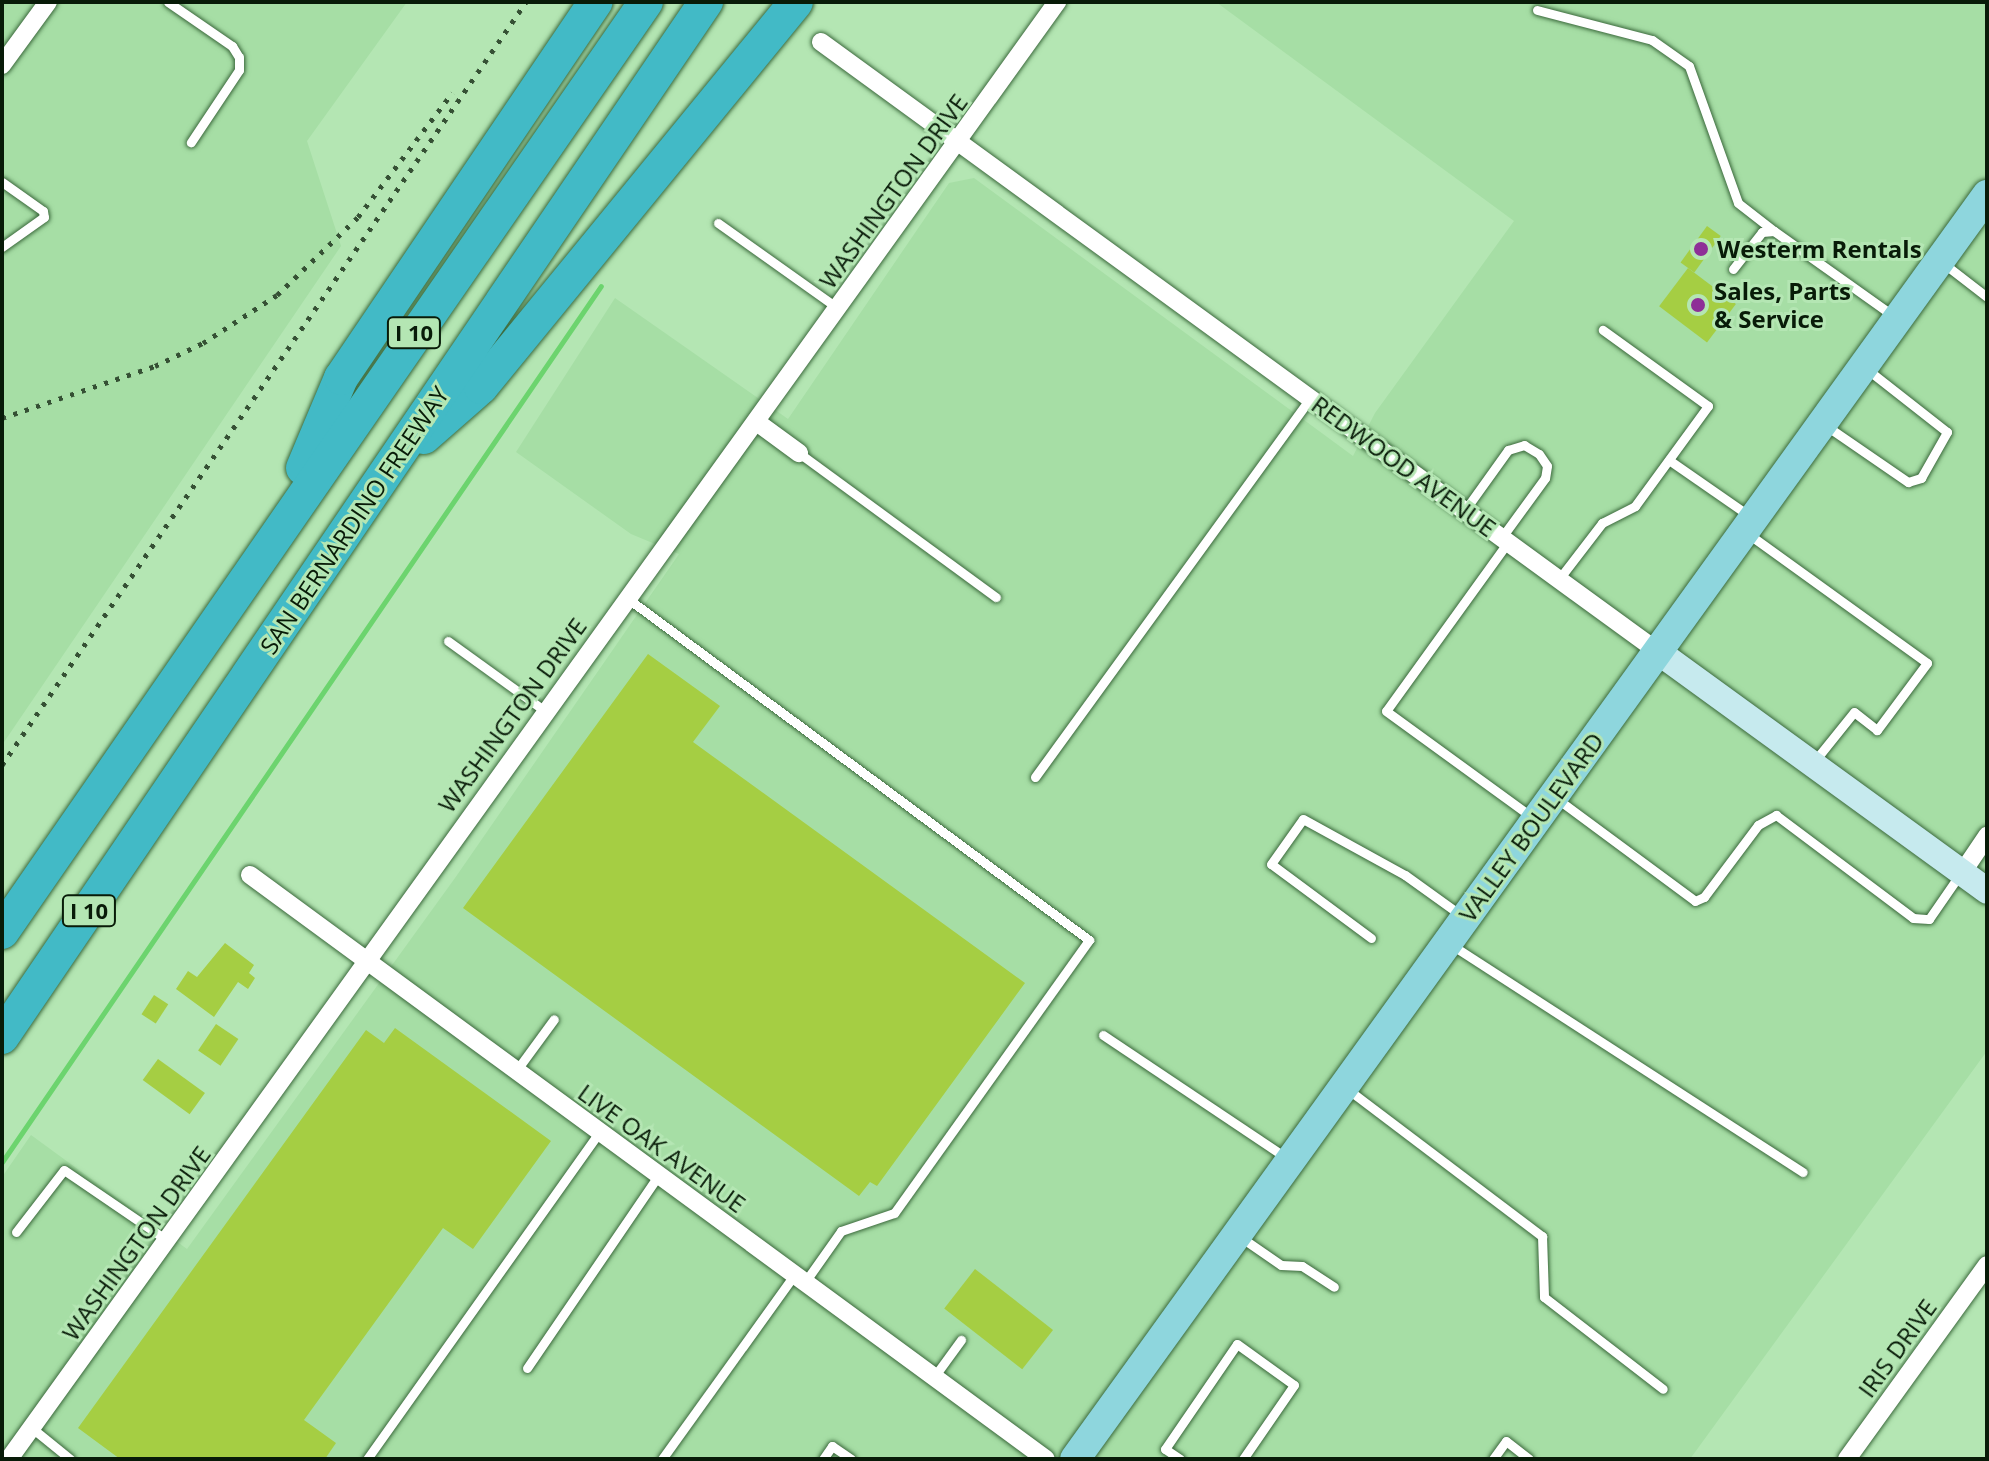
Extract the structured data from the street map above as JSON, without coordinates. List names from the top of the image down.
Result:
{
  "streets": {
    "highway": ["I 10", "SAN BERNARDINO FREEWAY"],
    "main road": ["VALLEY BOULEVARD"],
    "street": [
      "WASHINGTON DRIVE",
      "REDWOOD AVENUE",
      "LIVE OAK AVENUE",
      "IRIS DRIVE"
    ]
  },
  "crossings": [
    ["WASHINGTON DRIVE", "REDWOOD AVENUE"],
    ["WASHINGTON DRIVE", "LIVE OAK AVENUE"],
    ["REDWOOD AVENUE", "VALLEY BOULEVARD"]
  ],
  "places": ["Westerm Rentals", "Sales, Parts & Service"]
}
